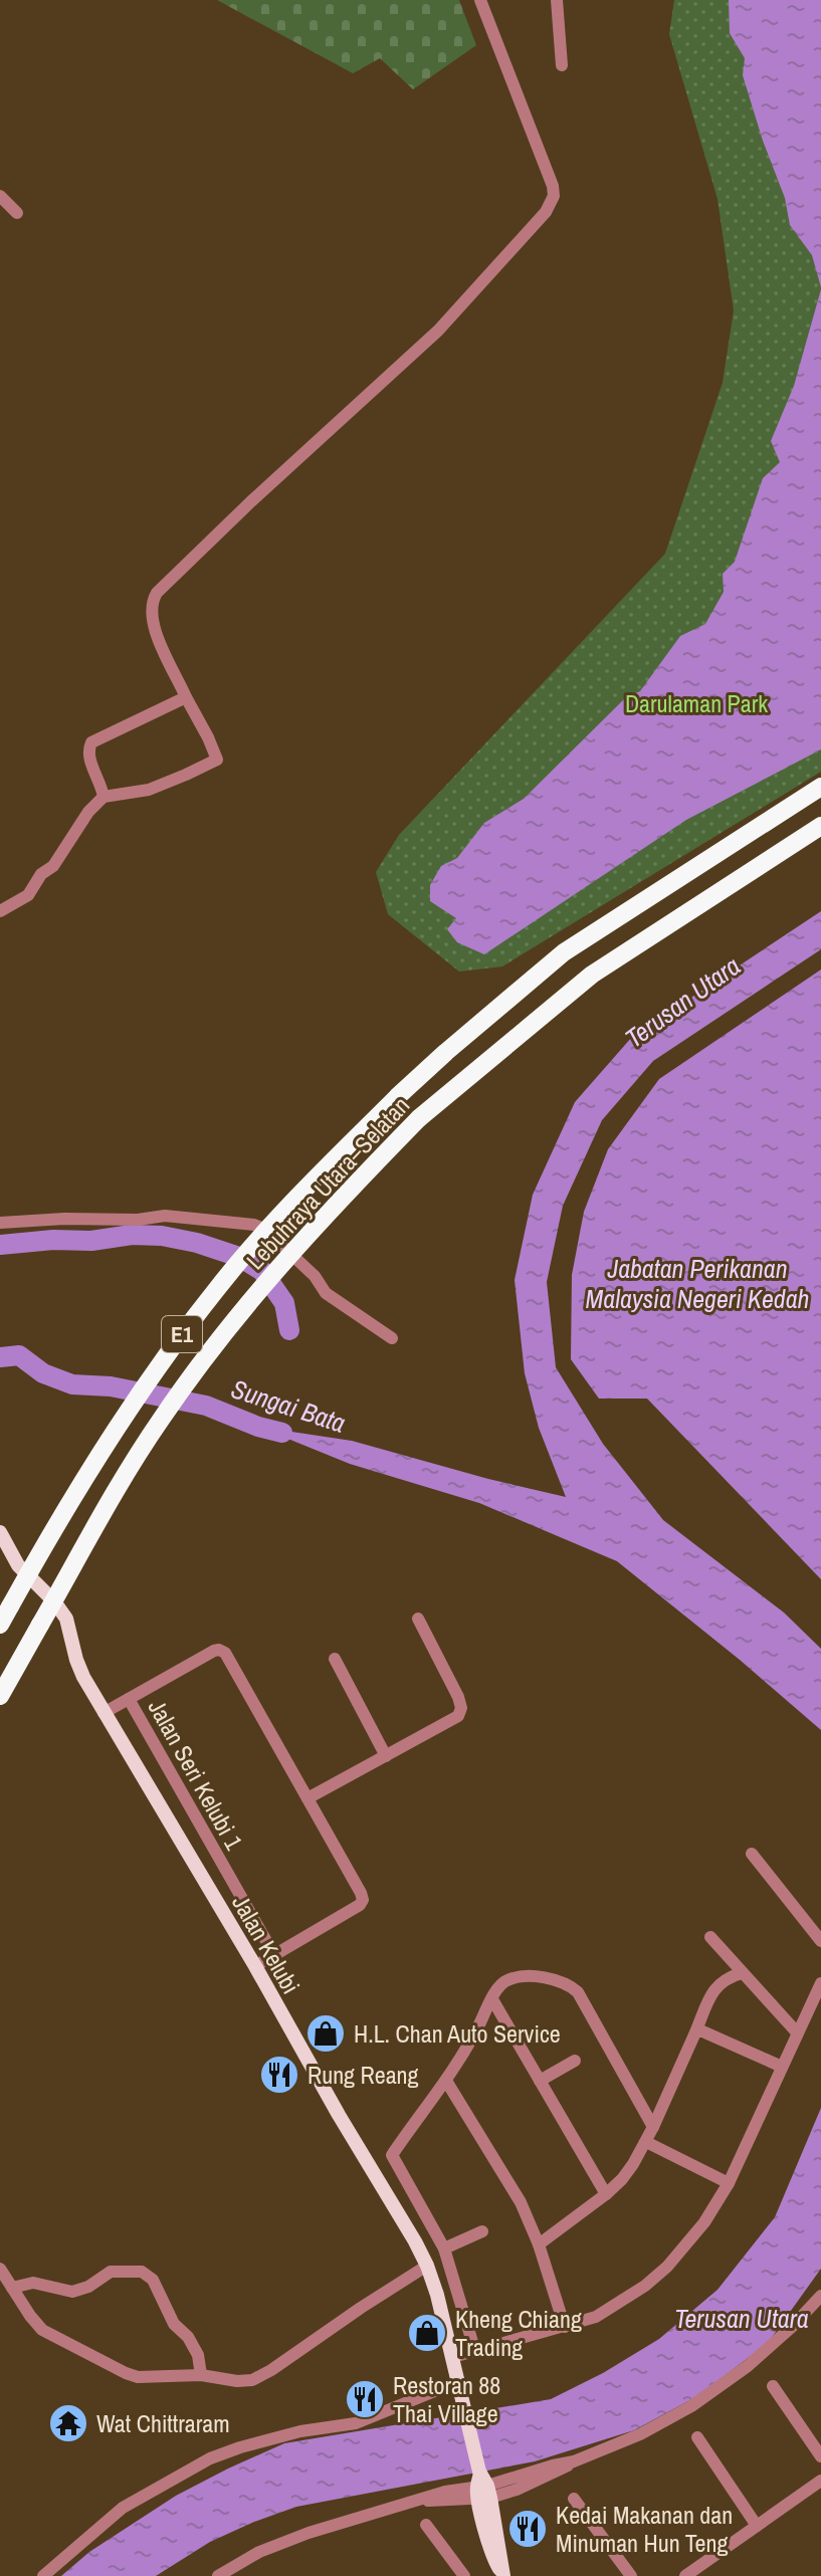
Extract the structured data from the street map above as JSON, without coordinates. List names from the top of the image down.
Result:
{
  "streets": {
    "highway": ["Lebuhraya Utara–Selatan", "E1"],
    "main road": ["Jalan Kelubi"],
    "street": ["Jalan Seri Kelubi 1"]
  },
  "water": ["Terusan Utara", "Jabatan Perikanan Malaysia Negeri Kedah", "Sungai Bata"],
  "parks": ["Darulaman Park"],
  "places": {
    "shop": ["H.L. Chan Auto Service", "Kheng Chiang Trading"],
    "restaurant": ["Rung Reang", "Restoran 88 Thai Village", "Kedai Makanan dan Minuman Hun Teng"],
    "temple": ["Wat Chittraram"]
  }
}
